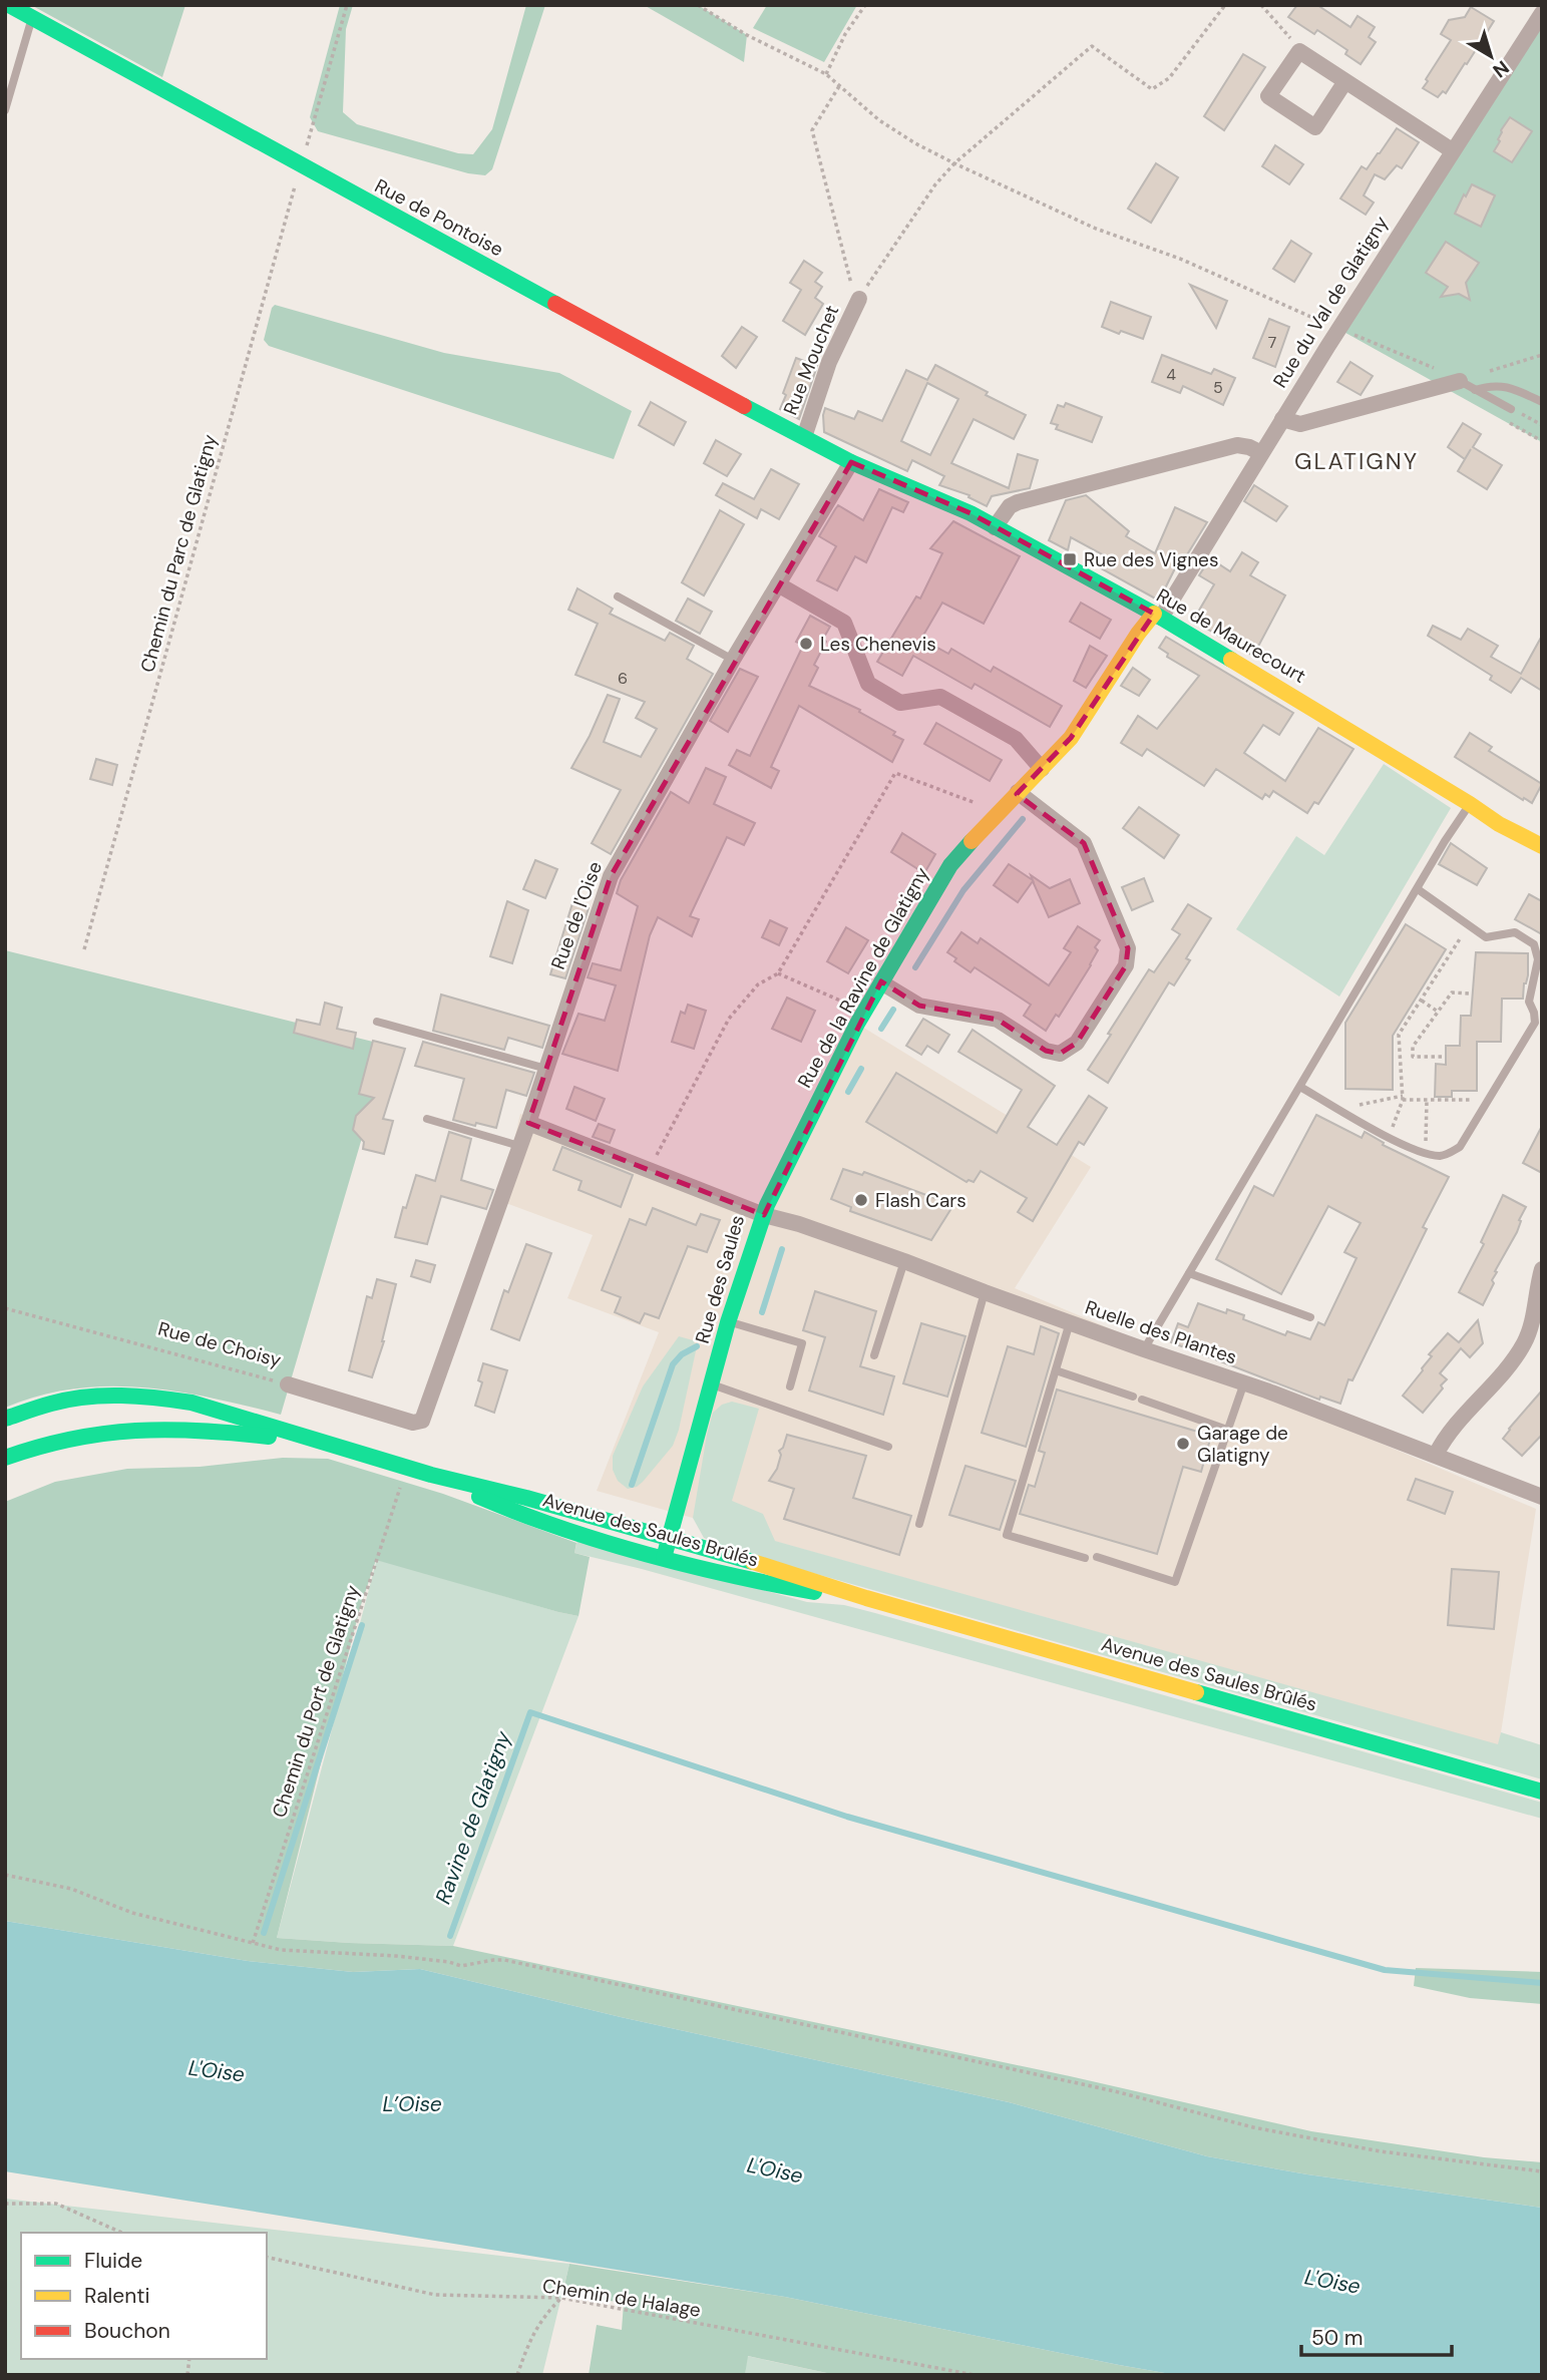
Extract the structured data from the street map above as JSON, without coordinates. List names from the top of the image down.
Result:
{
  "streets": {
    "main road": [
      "Rue de Pontoise",
      "Rue de Maurecourt",
      "Rue de la Ravine de Glatigny",
      "Rue des Saules",
      "Avenue des Saules Brûlés"
    ],
    "street": [
      "Rue du Val de Glatigny",
      "Rue Mouchet",
      "Rue de l'Oise",
      "Ruelle des Plantes",
      "Rue de Choisy"
    ],
    "path": ["Chemin du Parc de Glatigny", "Chemin du Port de Glatigny", "Chemin de Halage"]
  },
  "crossings": [
    ["Rue de Pontoise", "Rue Mouchet"],
    ["Rue de Pontoise", "Chemin du Parc de Glatigny"],
    ["Rue de Pontoise", "Rue de Maurecourt"],
    ["Rue de Pontoise", "Rue de l'Oise"],
    ["Rue du Val de Glatigny", "Rue de Maurecourt"],
    ["Rue du Val de Glatigny", "Rue de la Ravine de Glatigny"],
    ["Rue de Maurecourt", "Rue de l'Oise"],
    ["Rue de Maurecourt", "Rue de la Ravine de Glatigny"],
    ["Rue de l'Oise", "Rue des Saules"],
    ["Rue de l'Oise", "Rue de Choisy"],
    ["Rue de la Ravine de Glatigny", "Rue des Saules"],
    ["Rue de la Ravine de Glatigny", "Ruelle des Plantes"],
    ["Rue des Saules", "Ruelle des Plantes"],
    ["Rue des Saules", "Avenue des Saules Brûlés"],
    ["Avenue des Saules Brûlés", "Chemin du Port de Glatigny"]
  ],
  "districts": ["GLATIGNY"],
  "water": ["Ravine de Glatigny", "L'Oise", "L’Oise"],
  "places": {
    "transit": ["Rue des Vignes"],
    "other": ["Les Chenevis", "Flash Cars", "Garage de Glatigny"]
  },
  "house_numbers": [
    "7",
    "4",
    "5",
    "6"
  ],
  "legend": ["Fluide", "Ralenti", "Bouchon"],
  "scale_bar": "50 m",
  "north": "bottom right"
}
